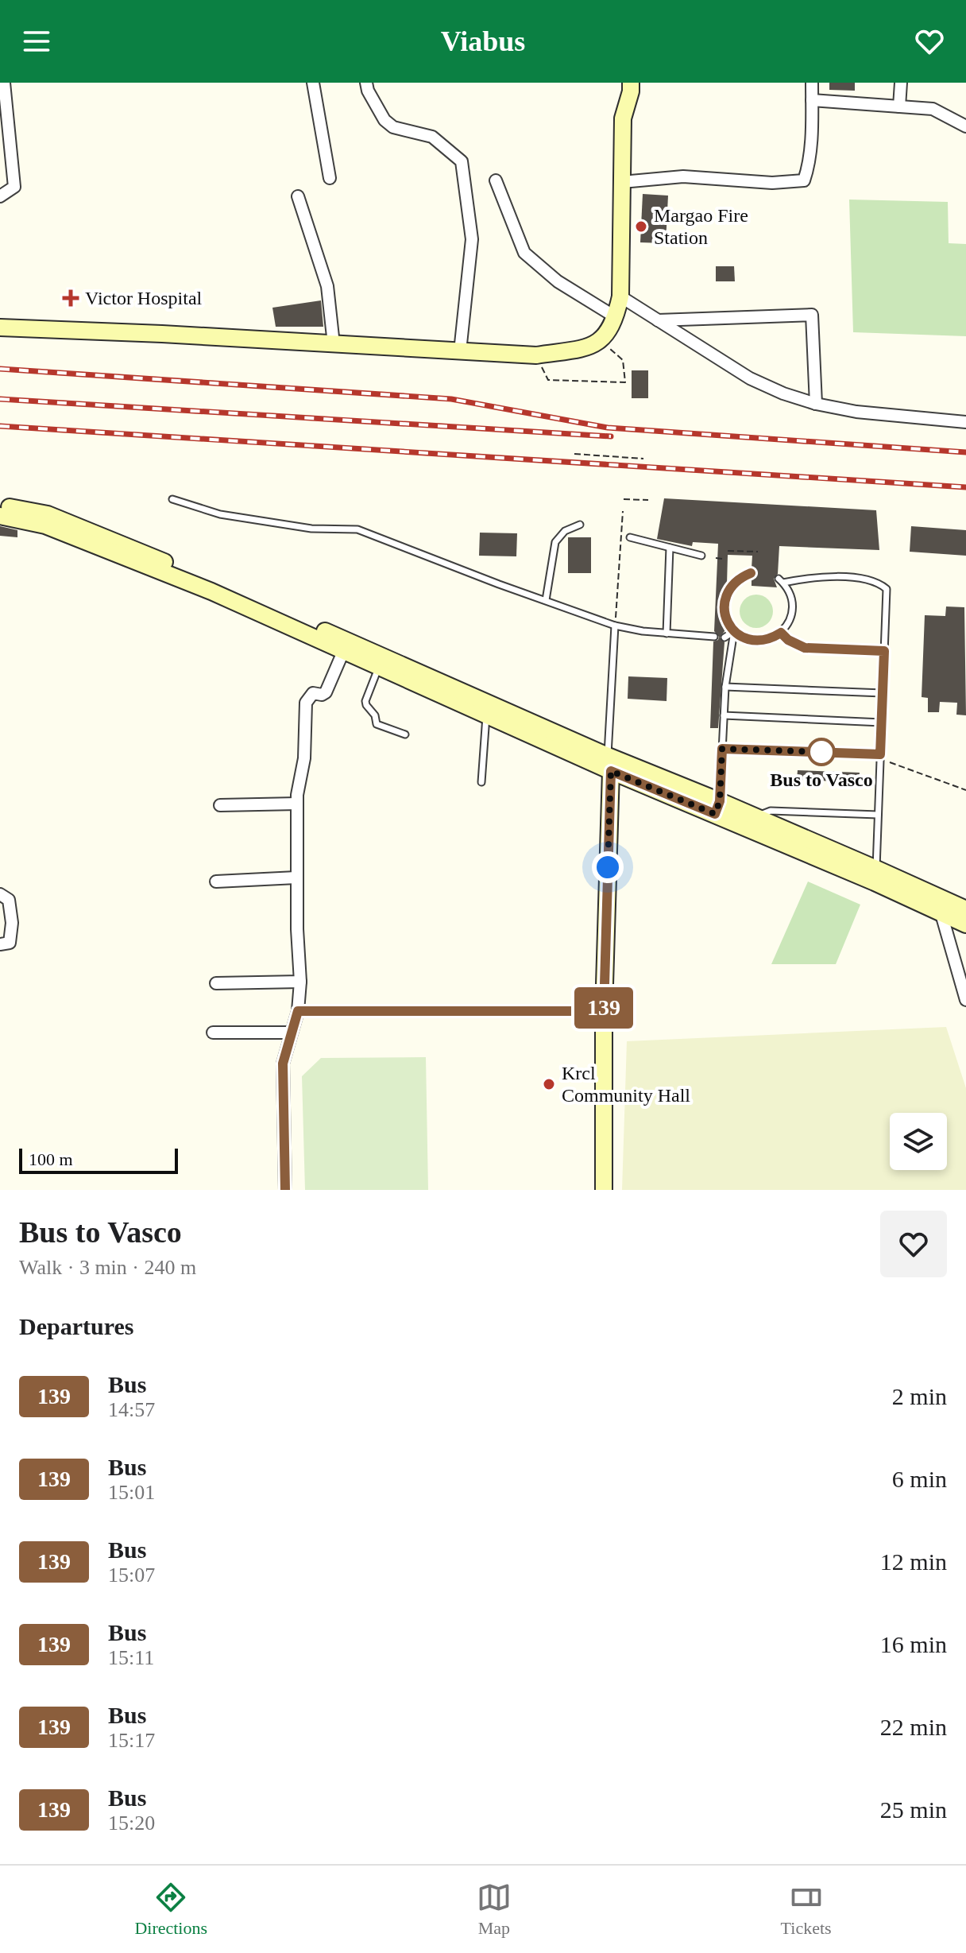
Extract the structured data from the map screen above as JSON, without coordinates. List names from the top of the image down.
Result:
{
  "places": {
    "other": ["Margao Fire Station", "Bus to Vasco", "Krcl Community Hall"],
    "health": ["Victor Hospital"]
  },
  "lines": ["bus line 139"],
  "scale_bar": "100 m",
  "page": {
    "header": "Viabus",
    "on_map": "139",
    "scale": "100 m",
    "heading": [
      ["Bus to Vasco", "Walk · 3 min · 240 m"],
      "Departures"
    ],
    "list": [
      {
        "mark": "139",
        "name": "Bus",
        "note": "14:57",
        "value": "2 min"
      },
      {
        "mark": "139",
        "name": "Bus",
        "note": "15:01",
        "value": "6 min"
      },
      {
        "mark": "139",
        "name": "Bus",
        "note": "15:07",
        "value": "12 min"
      },
      {
        "mark": "139",
        "name": "Bus",
        "note": "15:11",
        "value": "16 min"
      },
      {
        "mark": "139",
        "name": "Bus",
        "note": "15:17",
        "value": "22 min"
      },
      {
        "mark": "139",
        "name": "Bus",
        "note": "15:20",
        "value": "25 min"
      }
    ],
    "tabs": ["Directions", "Map", "Tickets"]
  }
}
